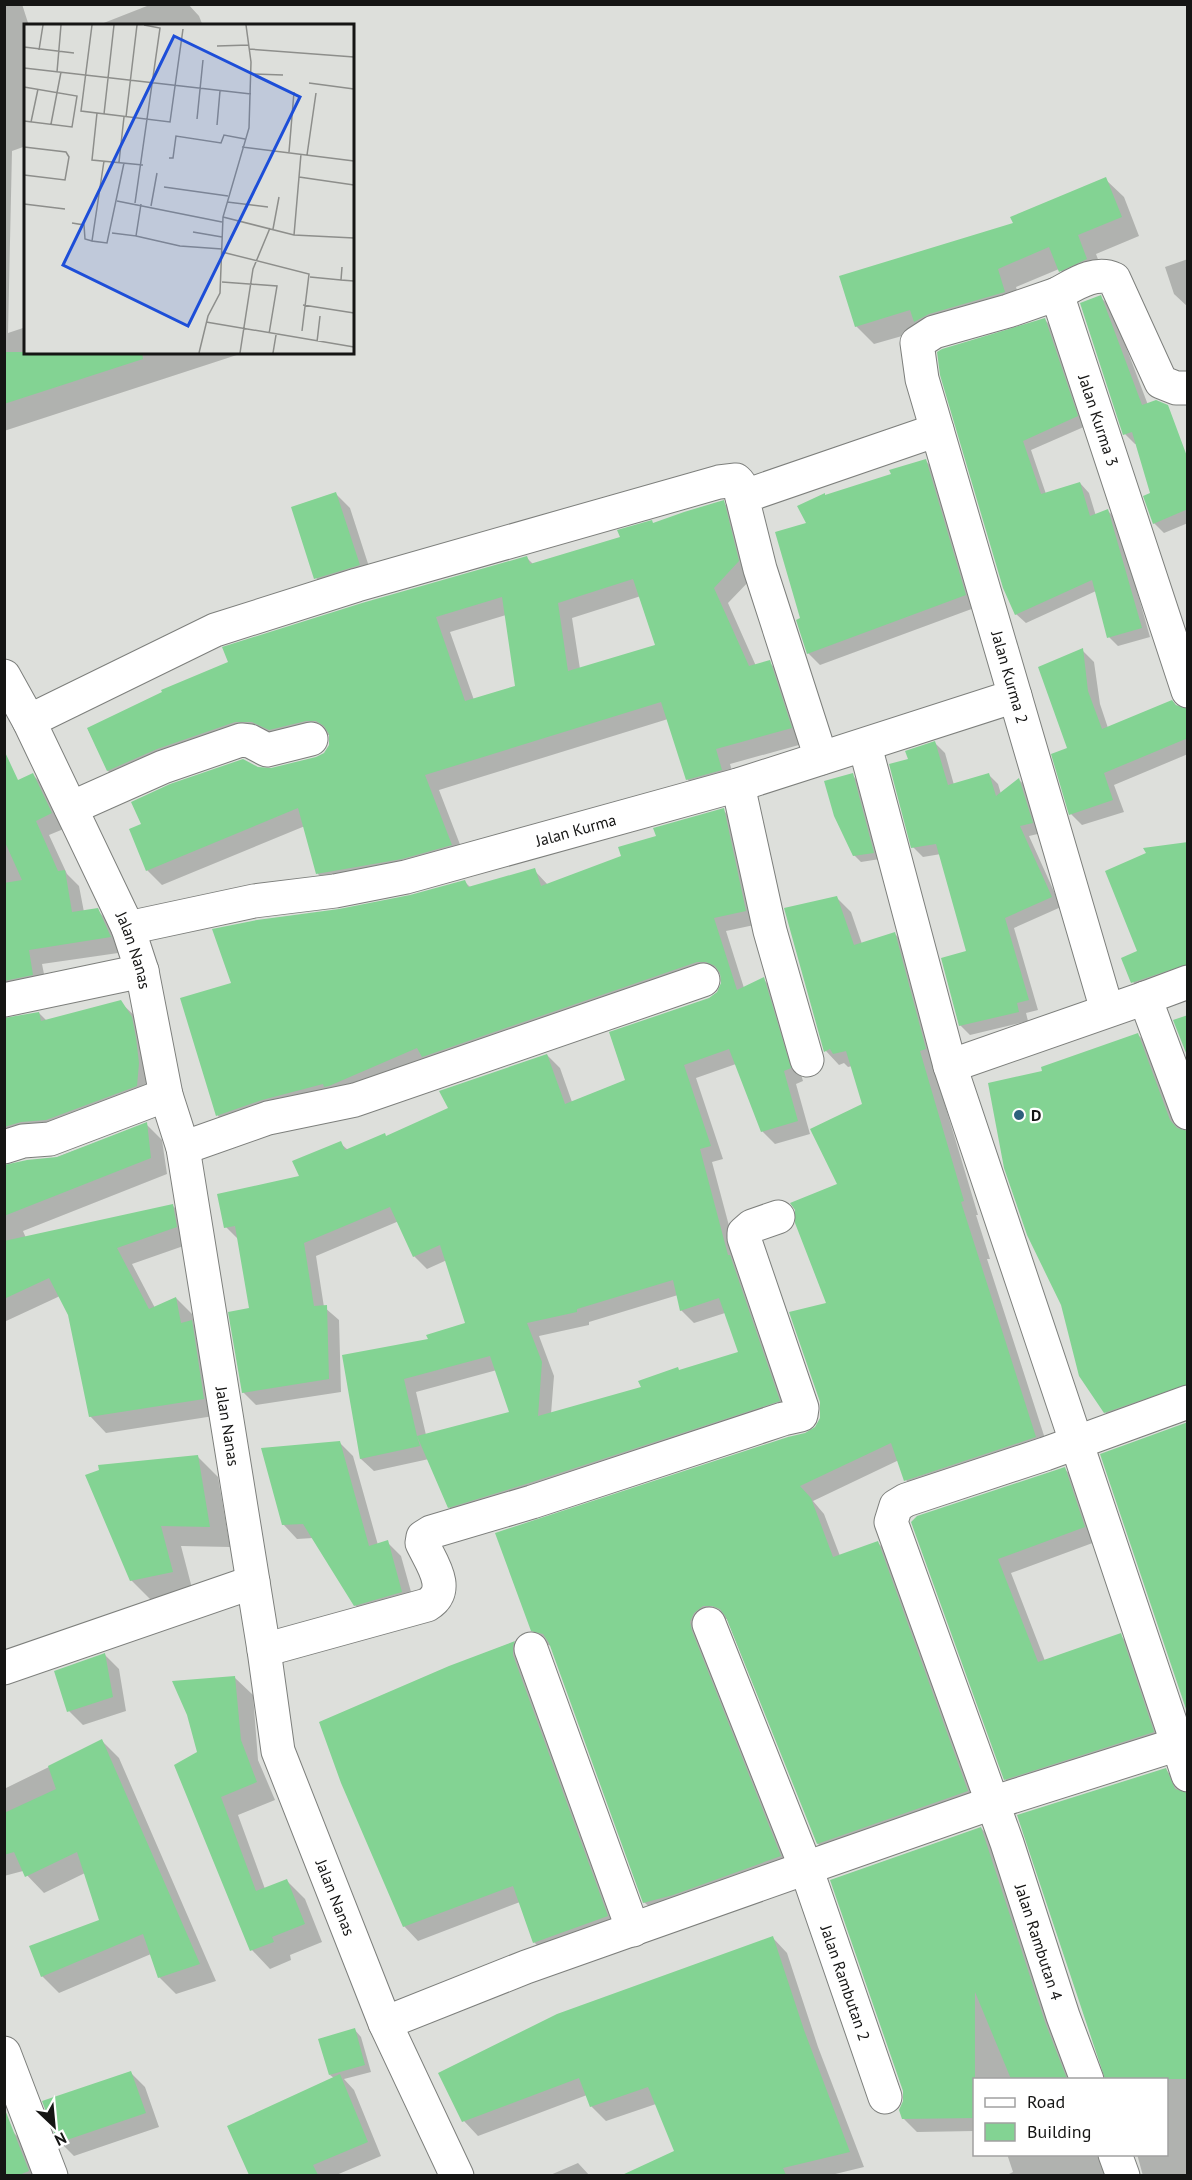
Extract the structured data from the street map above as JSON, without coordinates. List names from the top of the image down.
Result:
{
  "streets": {
    "street": [
      "Jalan Kurma 3",
      "Jalan Kurma 2",
      "Jalan Kurma",
      "Jalan Nanas",
      "Jalan Rambutan 4",
      "Jalan Rambutan 2"
    ]
  },
  "crossings": [
    ["Jalan Kurma 3", "Jalan Kurma 2"],
    ["Jalan Kurma 2", "Jalan Kurma"],
    ["Jalan Kurma", "Jalan Nanas"]
  ],
  "places": ["D"],
  "legend": ["Road", "Building"],
  "north": "bottom right"
}
